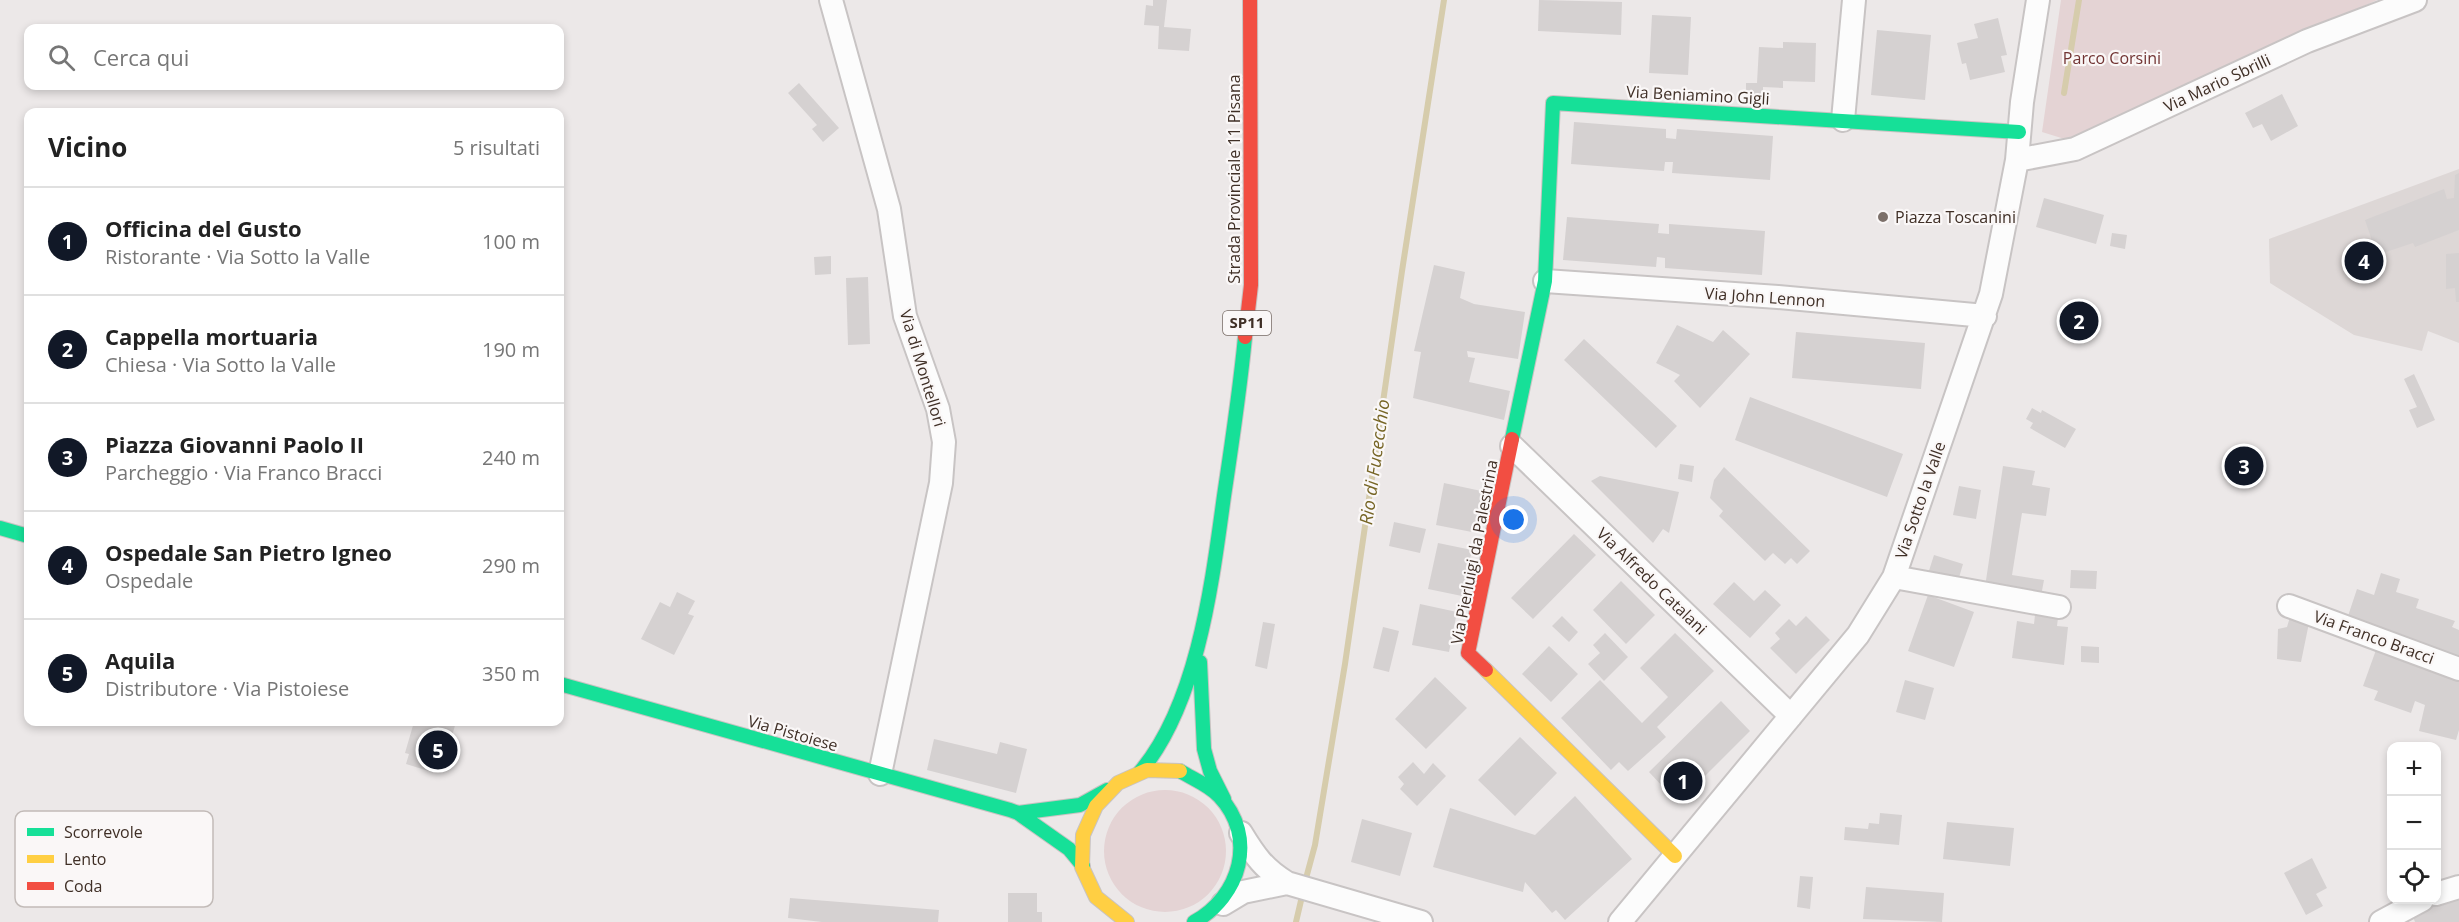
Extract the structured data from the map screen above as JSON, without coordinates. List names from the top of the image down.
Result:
{
  "streets": {
    "main road": [
      "Via Beniamino Gigli",
      "Strada Provinciale 11 Pisana",
      "SP11",
      "Via Pierluigi da Palestrina",
      "Via Pistoiese"
    ],
    "street": [
      "Via Mario Sbrilli",
      "Via John Lennon",
      "Via di Montellori",
      "Via Sotto la Valle",
      "Via Alfredo Catalani",
      "Via Franco Bracci"
    ]
  },
  "crossings": [
    ["Via Mario Sbrilli", "Via Sotto la Valle"],
    ["Via Beniamino Gigli", "Via John Lennon"],
    ["Via Beniamino Gigli", "Via Sotto la Valle"],
    ["Via Beniamino Gigli", "Via Pierluigi da Palestrina"],
    ["Strada Provinciale 11 Pisana", "Via Pistoiese"],
    ["Via John Lennon", "Via Sotto la Valle"],
    ["Via John Lennon", "Via Pierluigi da Palestrina"],
    ["Via di Montellori", "Via Pistoiese"],
    ["Via Sotto la Valle", "Via Pierluigi da Palestrina"],
    ["Via Sotto la Valle", "Via Alfredo Catalani"],
    ["Via Pierluigi da Palestrina", "Via Alfredo Catalani"]
  ],
  "water": ["Rio di Fucecchio"],
  "parks": ["Parco Corsini"],
  "places": ["Piazza Toscanini"],
  "legend": ["Scorrevole", "Lento", "Coda"],
  "page": {
    "search": "Cerca qui",
    "heading": ["Vicino", "5 risultati"],
    "list": [
      {
        "mark": "1",
        "name": "Officina del Gusto",
        "note": "Ristorante · Via Sotto la Valle",
        "value": "100 m"
      },
      {
        "mark": "2",
        "name": "Cappella mortuaria",
        "note": "Chiesa · Via Sotto la Valle",
        "value": "190 m"
      },
      {
        "mark": "3",
        "name": "Piazza Giovanni Paolo II",
        "note": "Parcheggio · Via Franco Bracci",
        "value": "240 m"
      },
      {
        "mark": "4",
        "name": "Ospedale San Pietro Igneo",
        "note": "Ospedale",
        "value": "290 m"
      },
      {
        "mark": "5",
        "name": "Aquila",
        "note": "Distributore · Via Pistoiese",
        "value": "350 m"
      }
    ],
    "pins": [
      "4",
      "2",
      "3",
      "5",
      "1"
    ],
    "map_buttons": ["+", "−"]
  }
}
